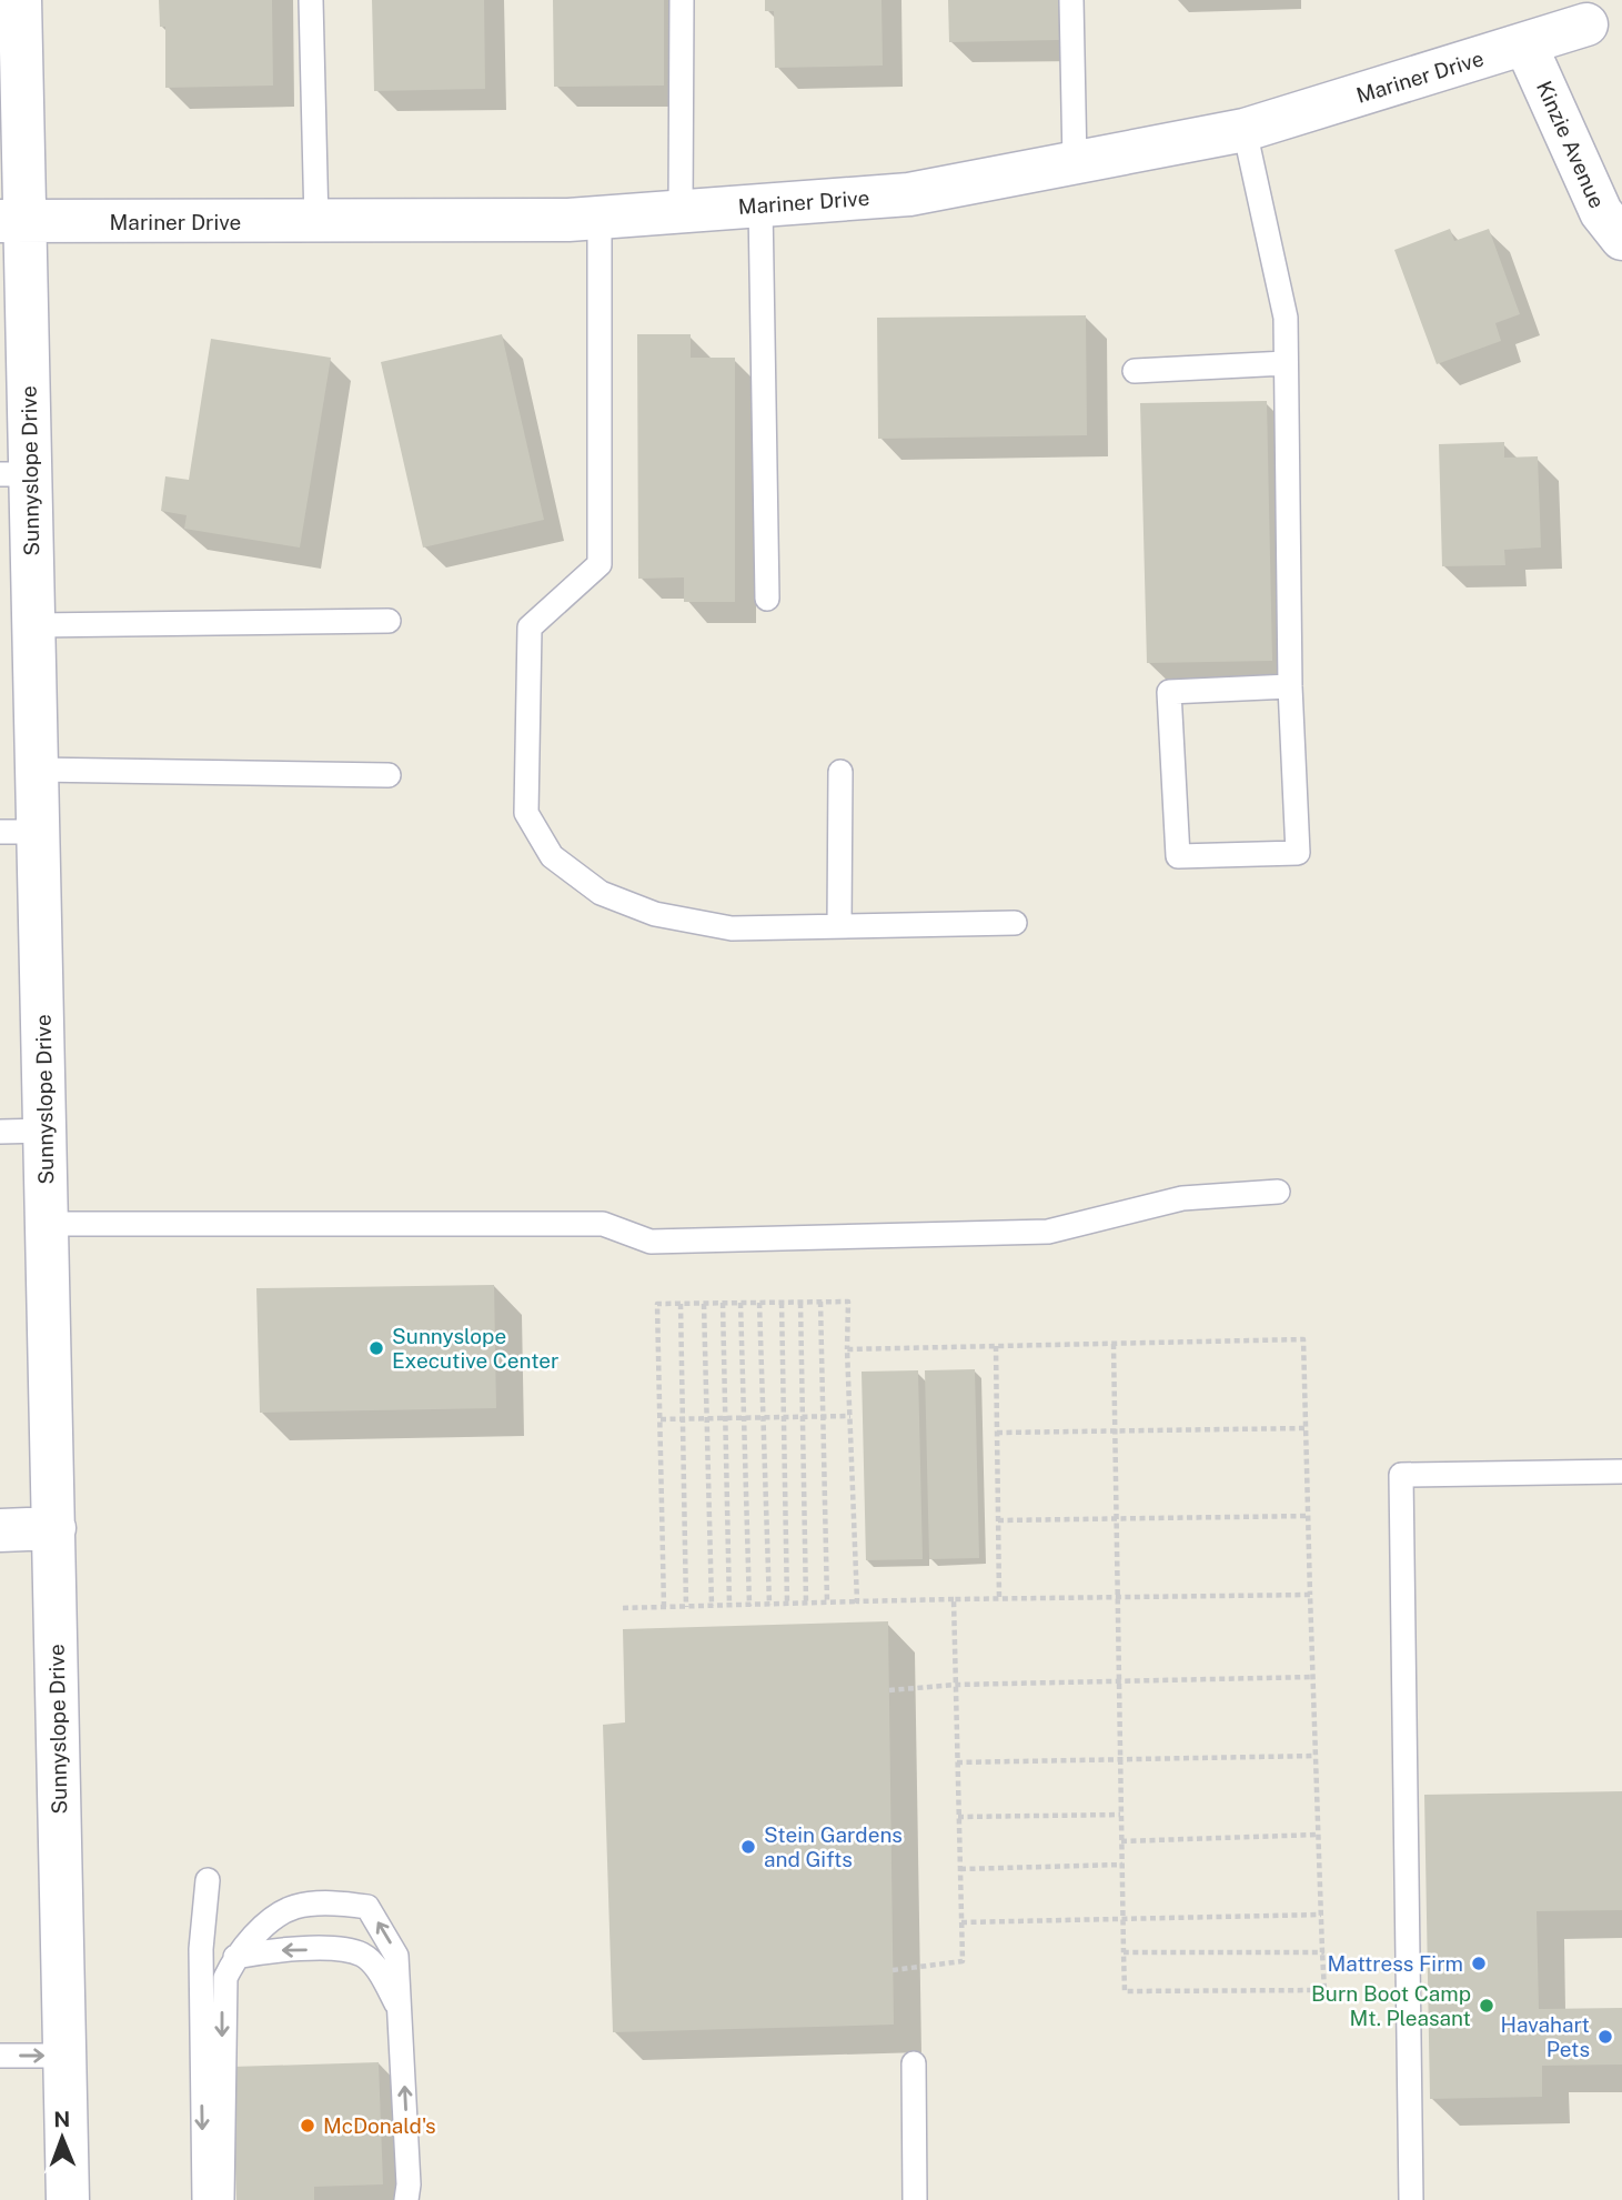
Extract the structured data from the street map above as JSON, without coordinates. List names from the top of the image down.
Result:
{
  "streets": {
    "street": ["Mariner Drive", "Kinzie Avenue", "Sunnyslope Drive"]
  },
  "crossings": [
    ["Mariner Drive", "Kinzie Avenue"],
    ["Mariner Drive", "Sunnyslope Drive"]
  ],
  "places": [
    "Sunnyslope Executive Center",
    "Stein Gardens and Gifts",
    "Mattress Firm",
    "Burn Boot Camp Mt. Pleasant",
    "Havahart Pets",
    "McDonald's"
  ],
  "north": "top"
}
